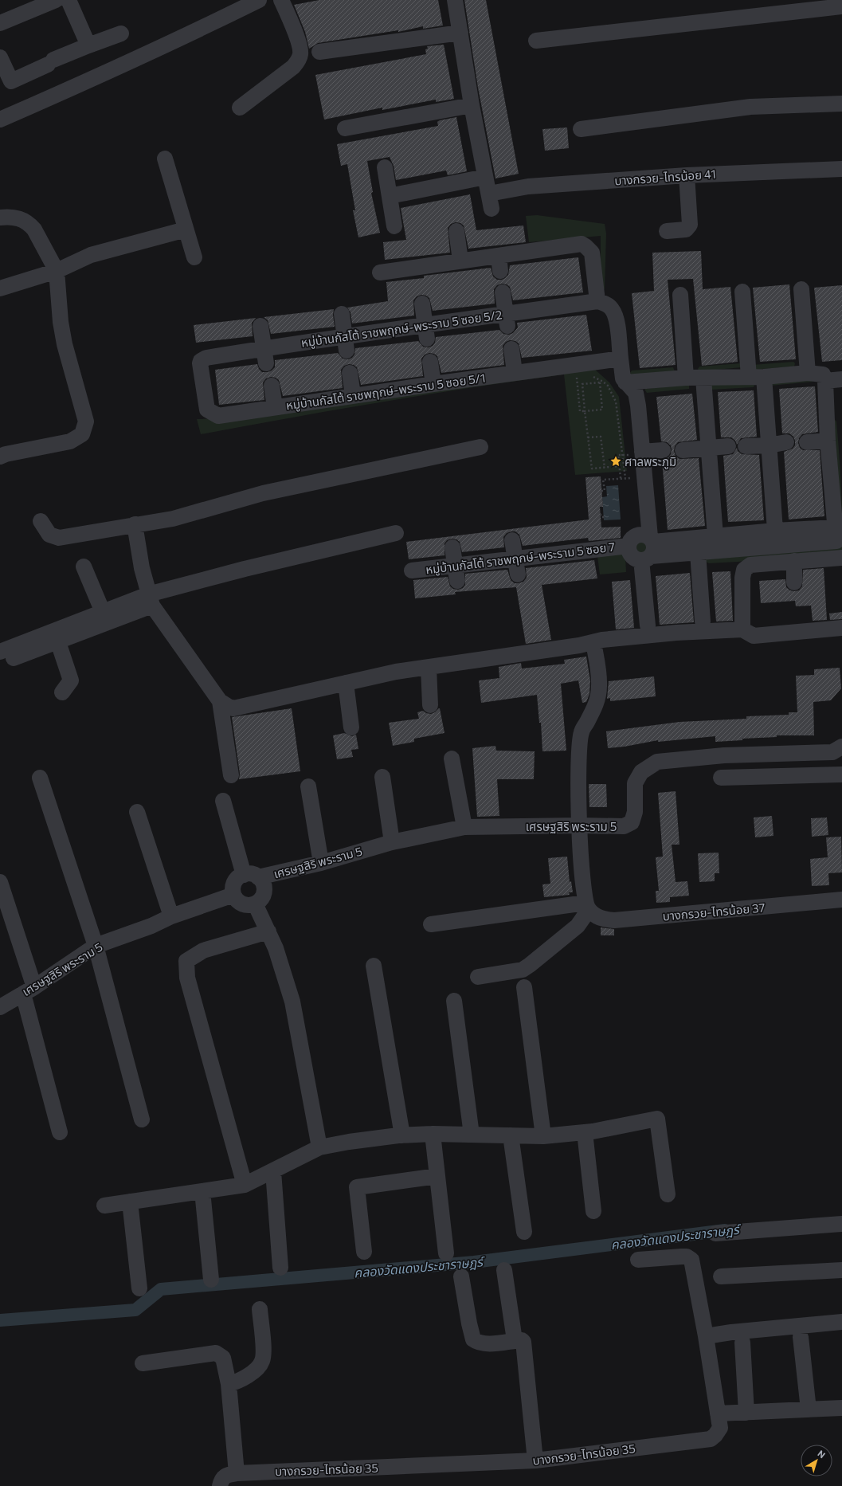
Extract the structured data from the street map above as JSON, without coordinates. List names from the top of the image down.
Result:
{
  "streets": {
    "street": [
      "บางกรวย-ไทรน้อย 41",
      "หมู่บ้านกัสโต้ ราชพฤกษ์-พระราม 5 ซอย 5/2",
      "หมู่บ้านกัสโต้ ราชพฤกษ์-พระราม 5 ซอย 5/1",
      "หมู่บ้านกัสโต้ ราชพฤกษ์-พระราม 5 ซอย 7",
      "เศรษฐสิริ พระราม 5",
      "บางกรวย-ไทรน้อย 37",
      "บางกรวย-ไทรน้อย 35"
    ]
  },
  "crossings": [
    ["หมู่บ้านกัสโต้ ราชพฤกษ์-พระราม 5 ซอย 5/2", "หมู่บ้านกัสโต้ ราชพฤกษ์-พระราม 5 ซอย 5/1"]
  ],
  "water": ["คลองวัดแดงประชาราษฎร์"],
  "places": {
    "place": ["ศาลพระภูมิ"]
  },
  "north": "top right"
}
